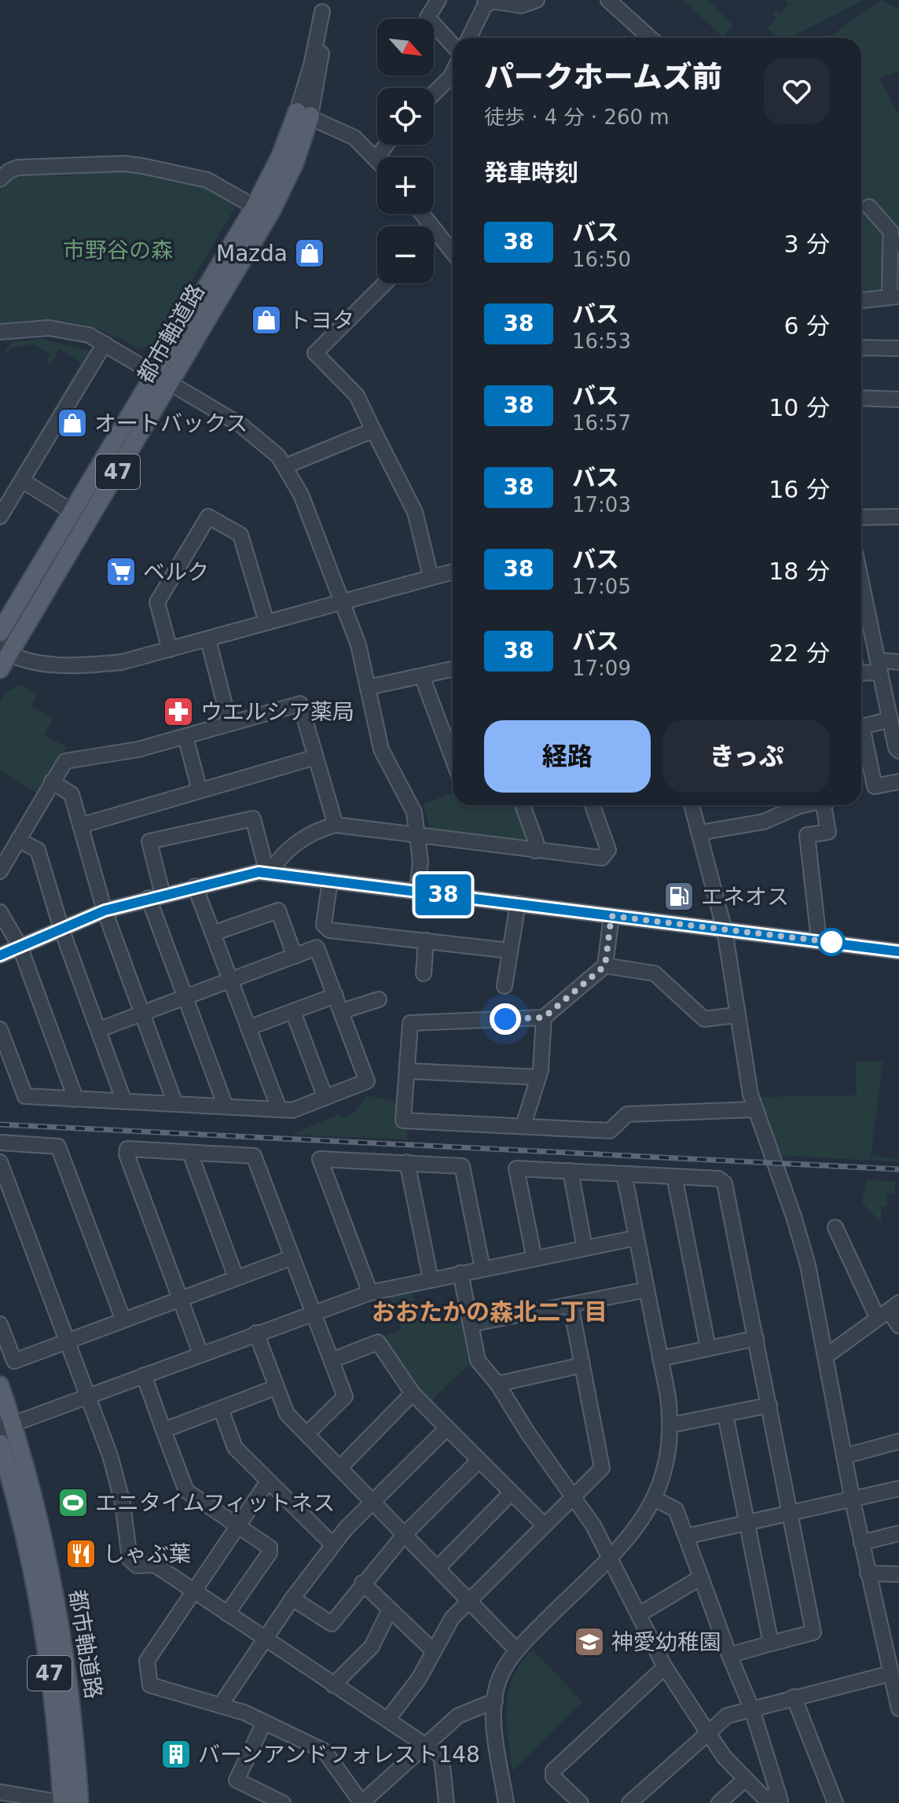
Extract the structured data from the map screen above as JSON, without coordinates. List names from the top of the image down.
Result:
{
  "streets": {
    "main road": ["都市軸道路", "47"]
  },
  "districts": ["おおたかの森北二丁目"],
  "parks": ["市野谷の森"],
  "places": {
    "shop": ["Mazda", "トヨタ", "オートバックス"],
    "supermarket": ["ベルク"],
    "pharmacy": ["ウエルシア薬局"],
    "fuel station": ["エネオス"],
    "sports": ["エニタイムフィットネス"],
    "restaurant": ["しゃぶ葉"],
    "school or university": ["神愛幼稚園"],
    "building": ["バーンアンドフォレスト148"]
  },
  "lines": ["bus line 38"],
  "north": "bottom right",
  "page": {
    "on_map": "38",
    "map_buttons": ["+", "−"],
    "heading": [
      ["パークホームズ前", "徒歩 · 4 分 · 260 m"],
      "発車時刻"
    ],
    "list": [
      {
        "mark": "38",
        "name": "バス",
        "note": "16:50",
        "value": "3 分"
      },
      {
        "mark": "38",
        "name": "バス",
        "note": "16:53",
        "value": "6 分"
      },
      {
        "mark": "38",
        "name": "バス",
        "note": "16:57",
        "value": "10 分"
      },
      {
        "mark": "38",
        "name": "バス",
        "note": "17:03",
        "value": "16 分"
      },
      {
        "mark": "38",
        "name": "バス",
        "note": "17:05",
        "value": "18 分"
      },
      {
        "mark": "38",
        "name": "バス",
        "note": "17:09",
        "value": "22 分"
      }
    ],
    "buttons": ["経路", "きっぷ"]
  }
}
